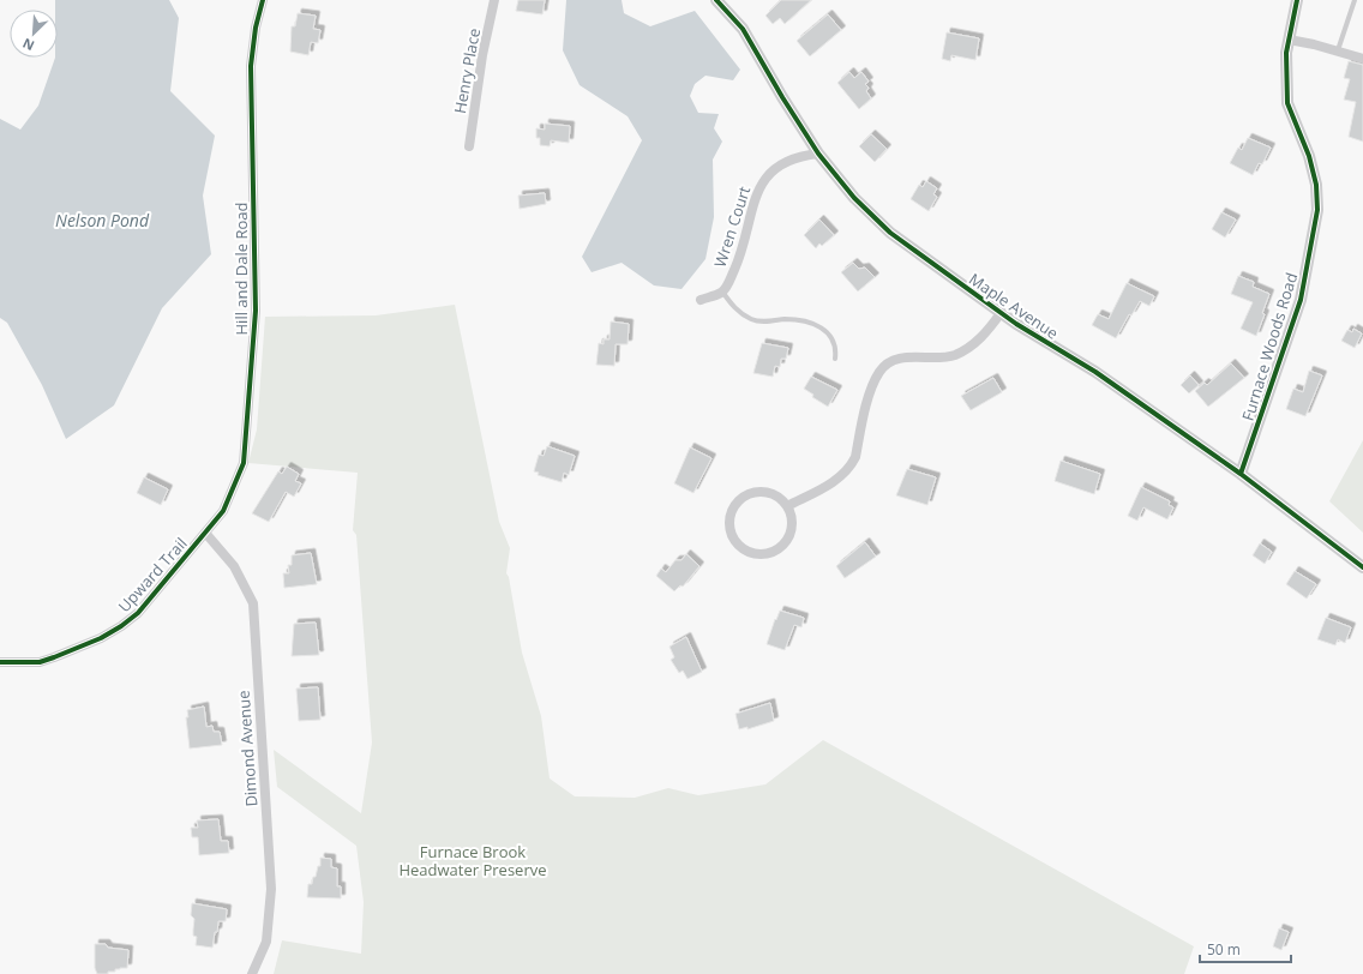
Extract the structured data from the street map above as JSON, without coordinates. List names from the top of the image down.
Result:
{
  "streets": {
    "street": [
      "Henry Place",
      "Wren Court",
      "Hill and Dale Road",
      "Maple Avenue",
      "Furnace Woods Road",
      "Upward Trail",
      "Dimond Avenue"
    ]
  },
  "crossings": [
    ["Wren Court", "Maple Avenue"],
    ["Hill and Dale Road", "Upward Trail"],
    ["Hill and Dale Road", "Dimond Avenue"],
    ["Maple Avenue", "Furnace Woods Road"],
    ["Upward Trail", "Dimond Avenue"]
  ],
  "water": ["Nelson Pond"],
  "parks": ["Furnace Brook Headwater Preserve"],
  "scale_bar": "50 m",
  "north": "bottom left"
}
